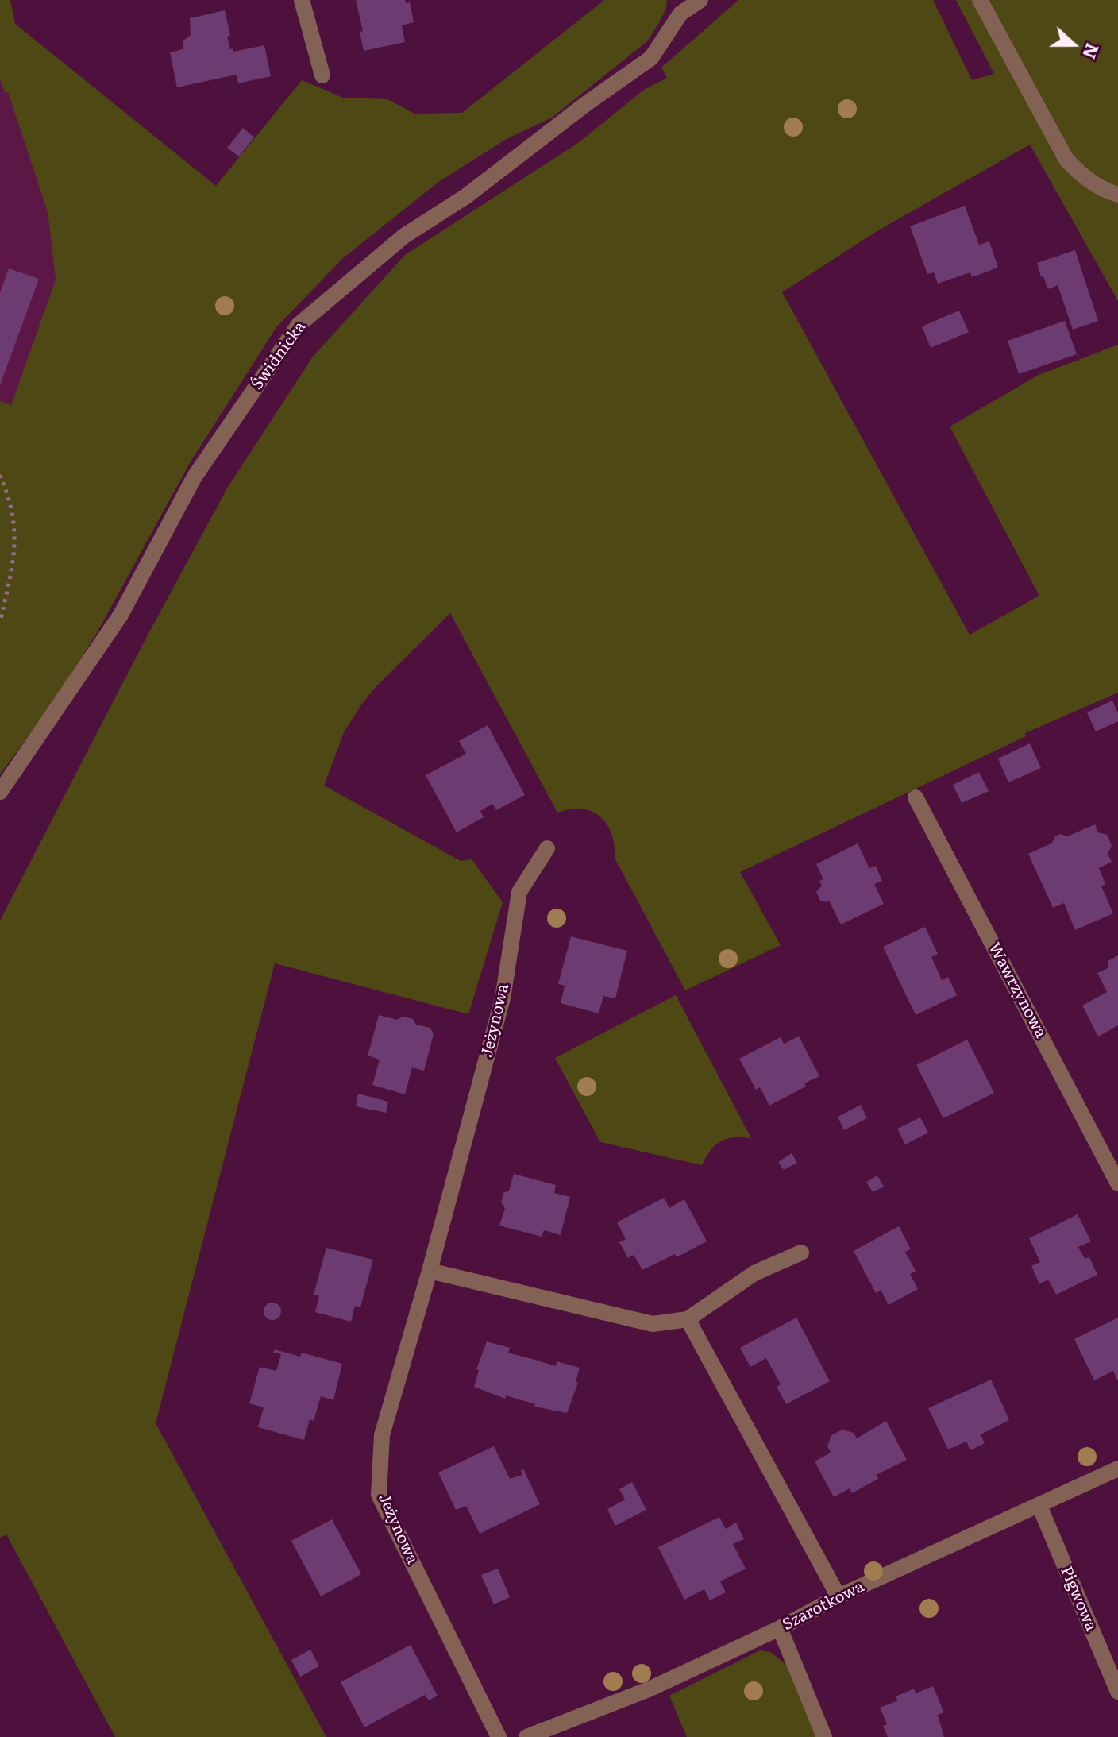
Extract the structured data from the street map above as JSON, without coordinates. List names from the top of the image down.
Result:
{
  "streets": {
    "street": [
      "Świdnicka",
      "Wawrzynowa",
      "Jeżynowa",
      "Pigwowa",
      "Szarotkowa"
    ]
  },
  "crossings": [
    ["Pigwowa", "Szarotkowa"]
  ],
  "north": "right"
}
